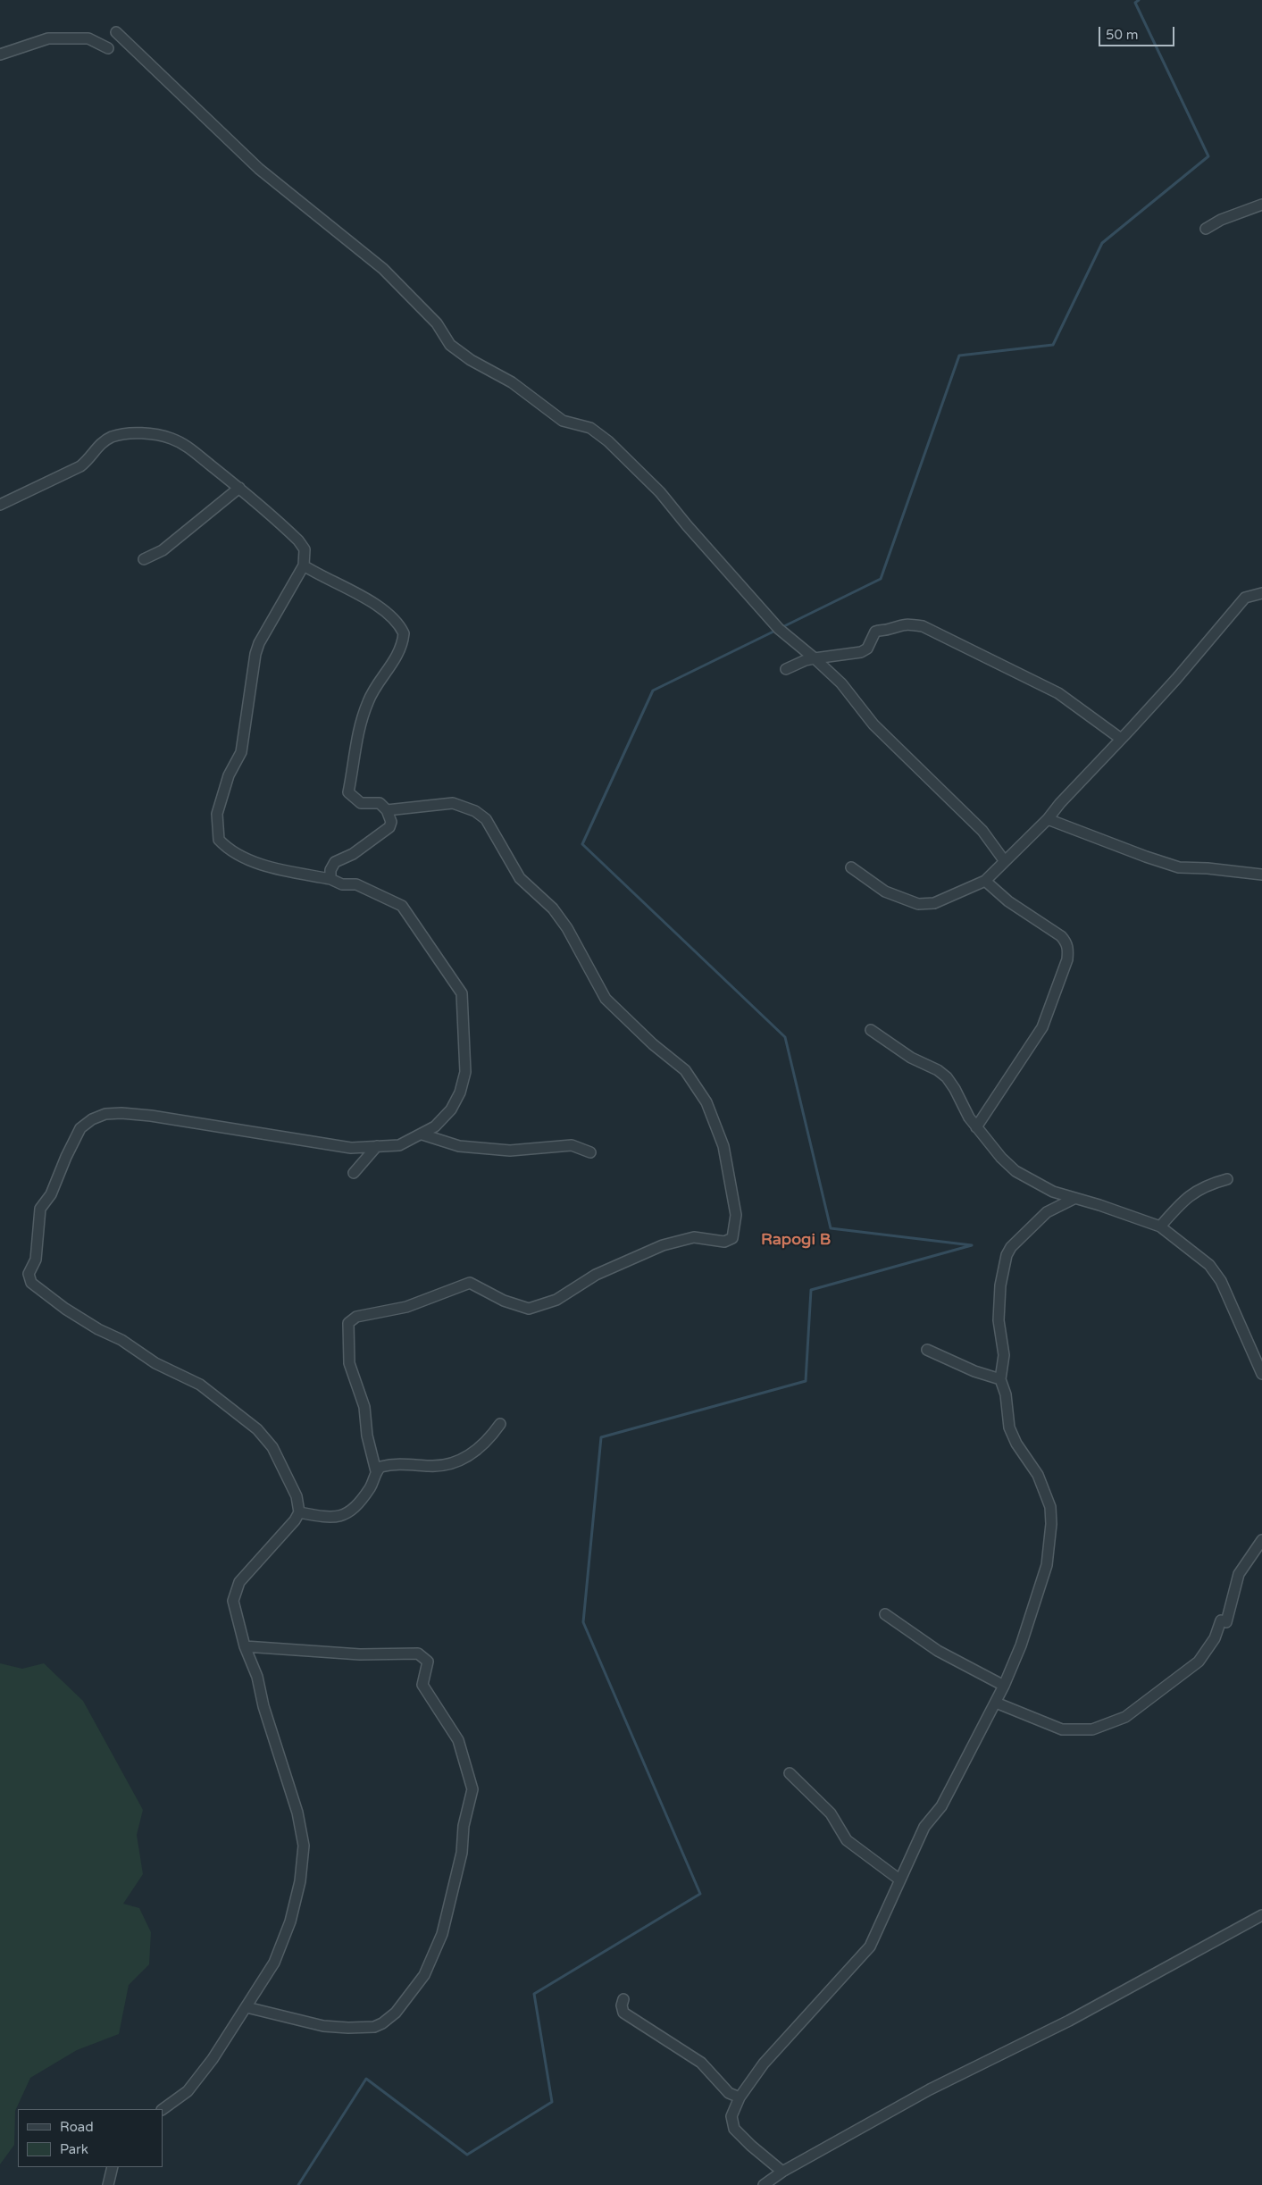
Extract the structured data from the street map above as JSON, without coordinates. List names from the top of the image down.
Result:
{
  "districts": ["Rapogi B"],
  "legend": ["Road", "Park"],
  "scale_bar": "50 m"
}
